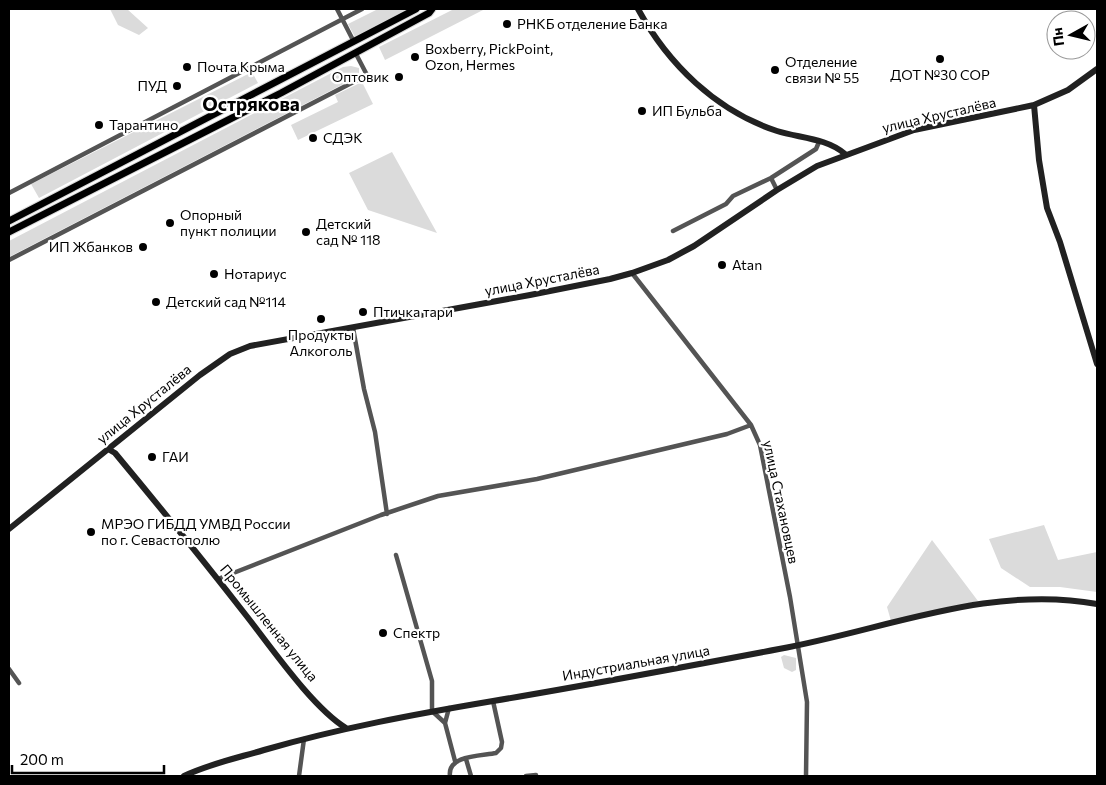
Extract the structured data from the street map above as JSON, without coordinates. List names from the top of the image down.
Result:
{
  "streets": {
    "main road": ["улица Хрусталёва", "Промышленная улица", "Индустриальная улица"],
    "street": ["улица Стахановцев"]
  },
  "crossings": [
    ["улица Хрусталёва", "улица Стахановцев"],
    ["улица Хрусталёва", "Промышленная улица"],
    ["улица Стахановцев", "Индустриальная улица"],
    ["Промышленная улица", "Индустриальная улица"]
  ],
  "districts": ["Острякова"],
  "places": [
    "РНКБ отделение Банка",
    "Boxberry, PickPoint, Ozon, Hermes",
    "ДОТ №30 СОР",
    "Почта Крыма",
    "Отделение связи № 55",
    "Оптовик",
    "ПУД",
    "ИП Бульба",
    "Тарантино",
    "СДЭК",
    "Опорный пункт полиции",
    "Детский сад № 118",
    "ИП Жбанков",
    "Atan",
    "Нотариус",
    "Детский сад №114",
    "Птичка тари",
    "Продукты Алкоголь",
    "ГАИ",
    "МРЭО ГИБДД УМВД России по г. Севастополю",
    "Спектр"
  ],
  "scale_bar": "200 m",
  "north": "left"
}
